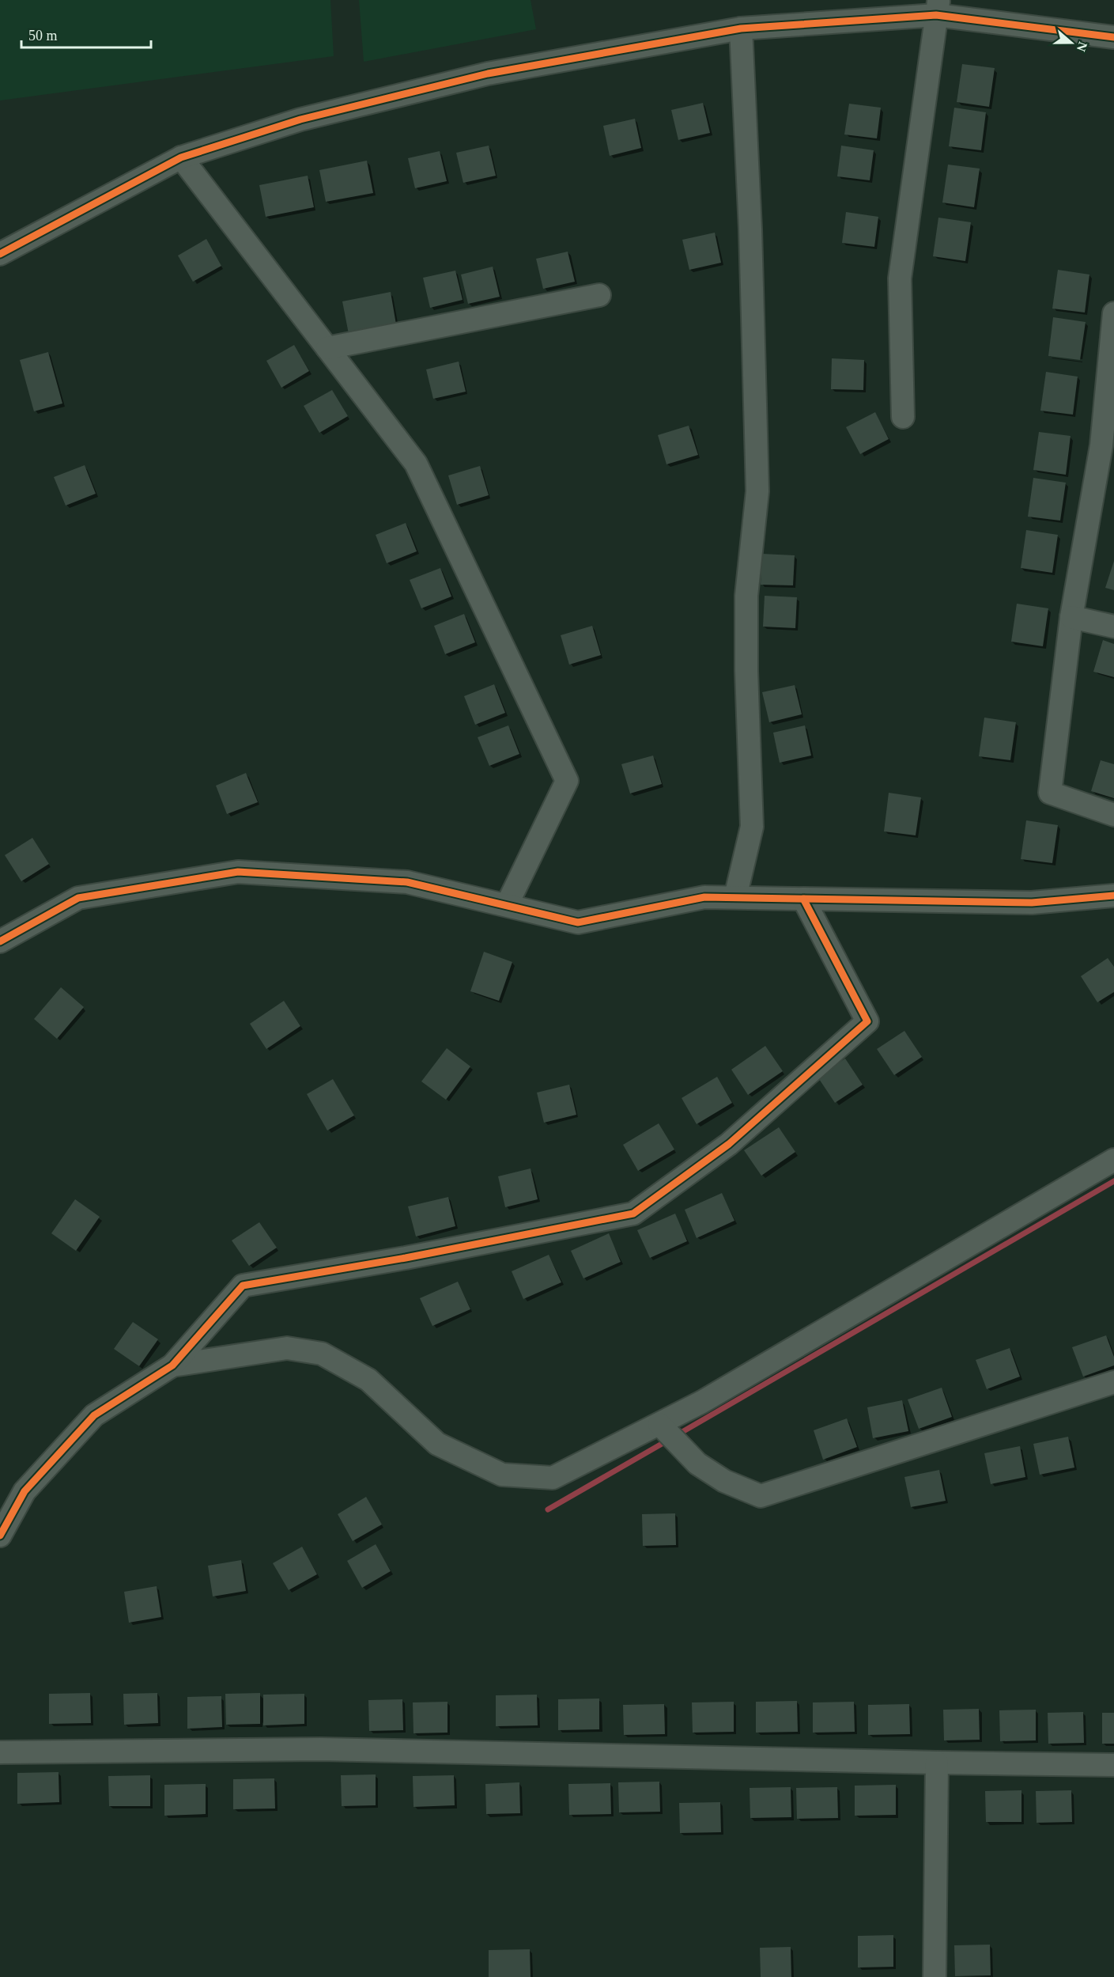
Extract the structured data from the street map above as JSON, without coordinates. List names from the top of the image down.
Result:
{
  "scale_bar": "50 m",
  "north": "right"
}
